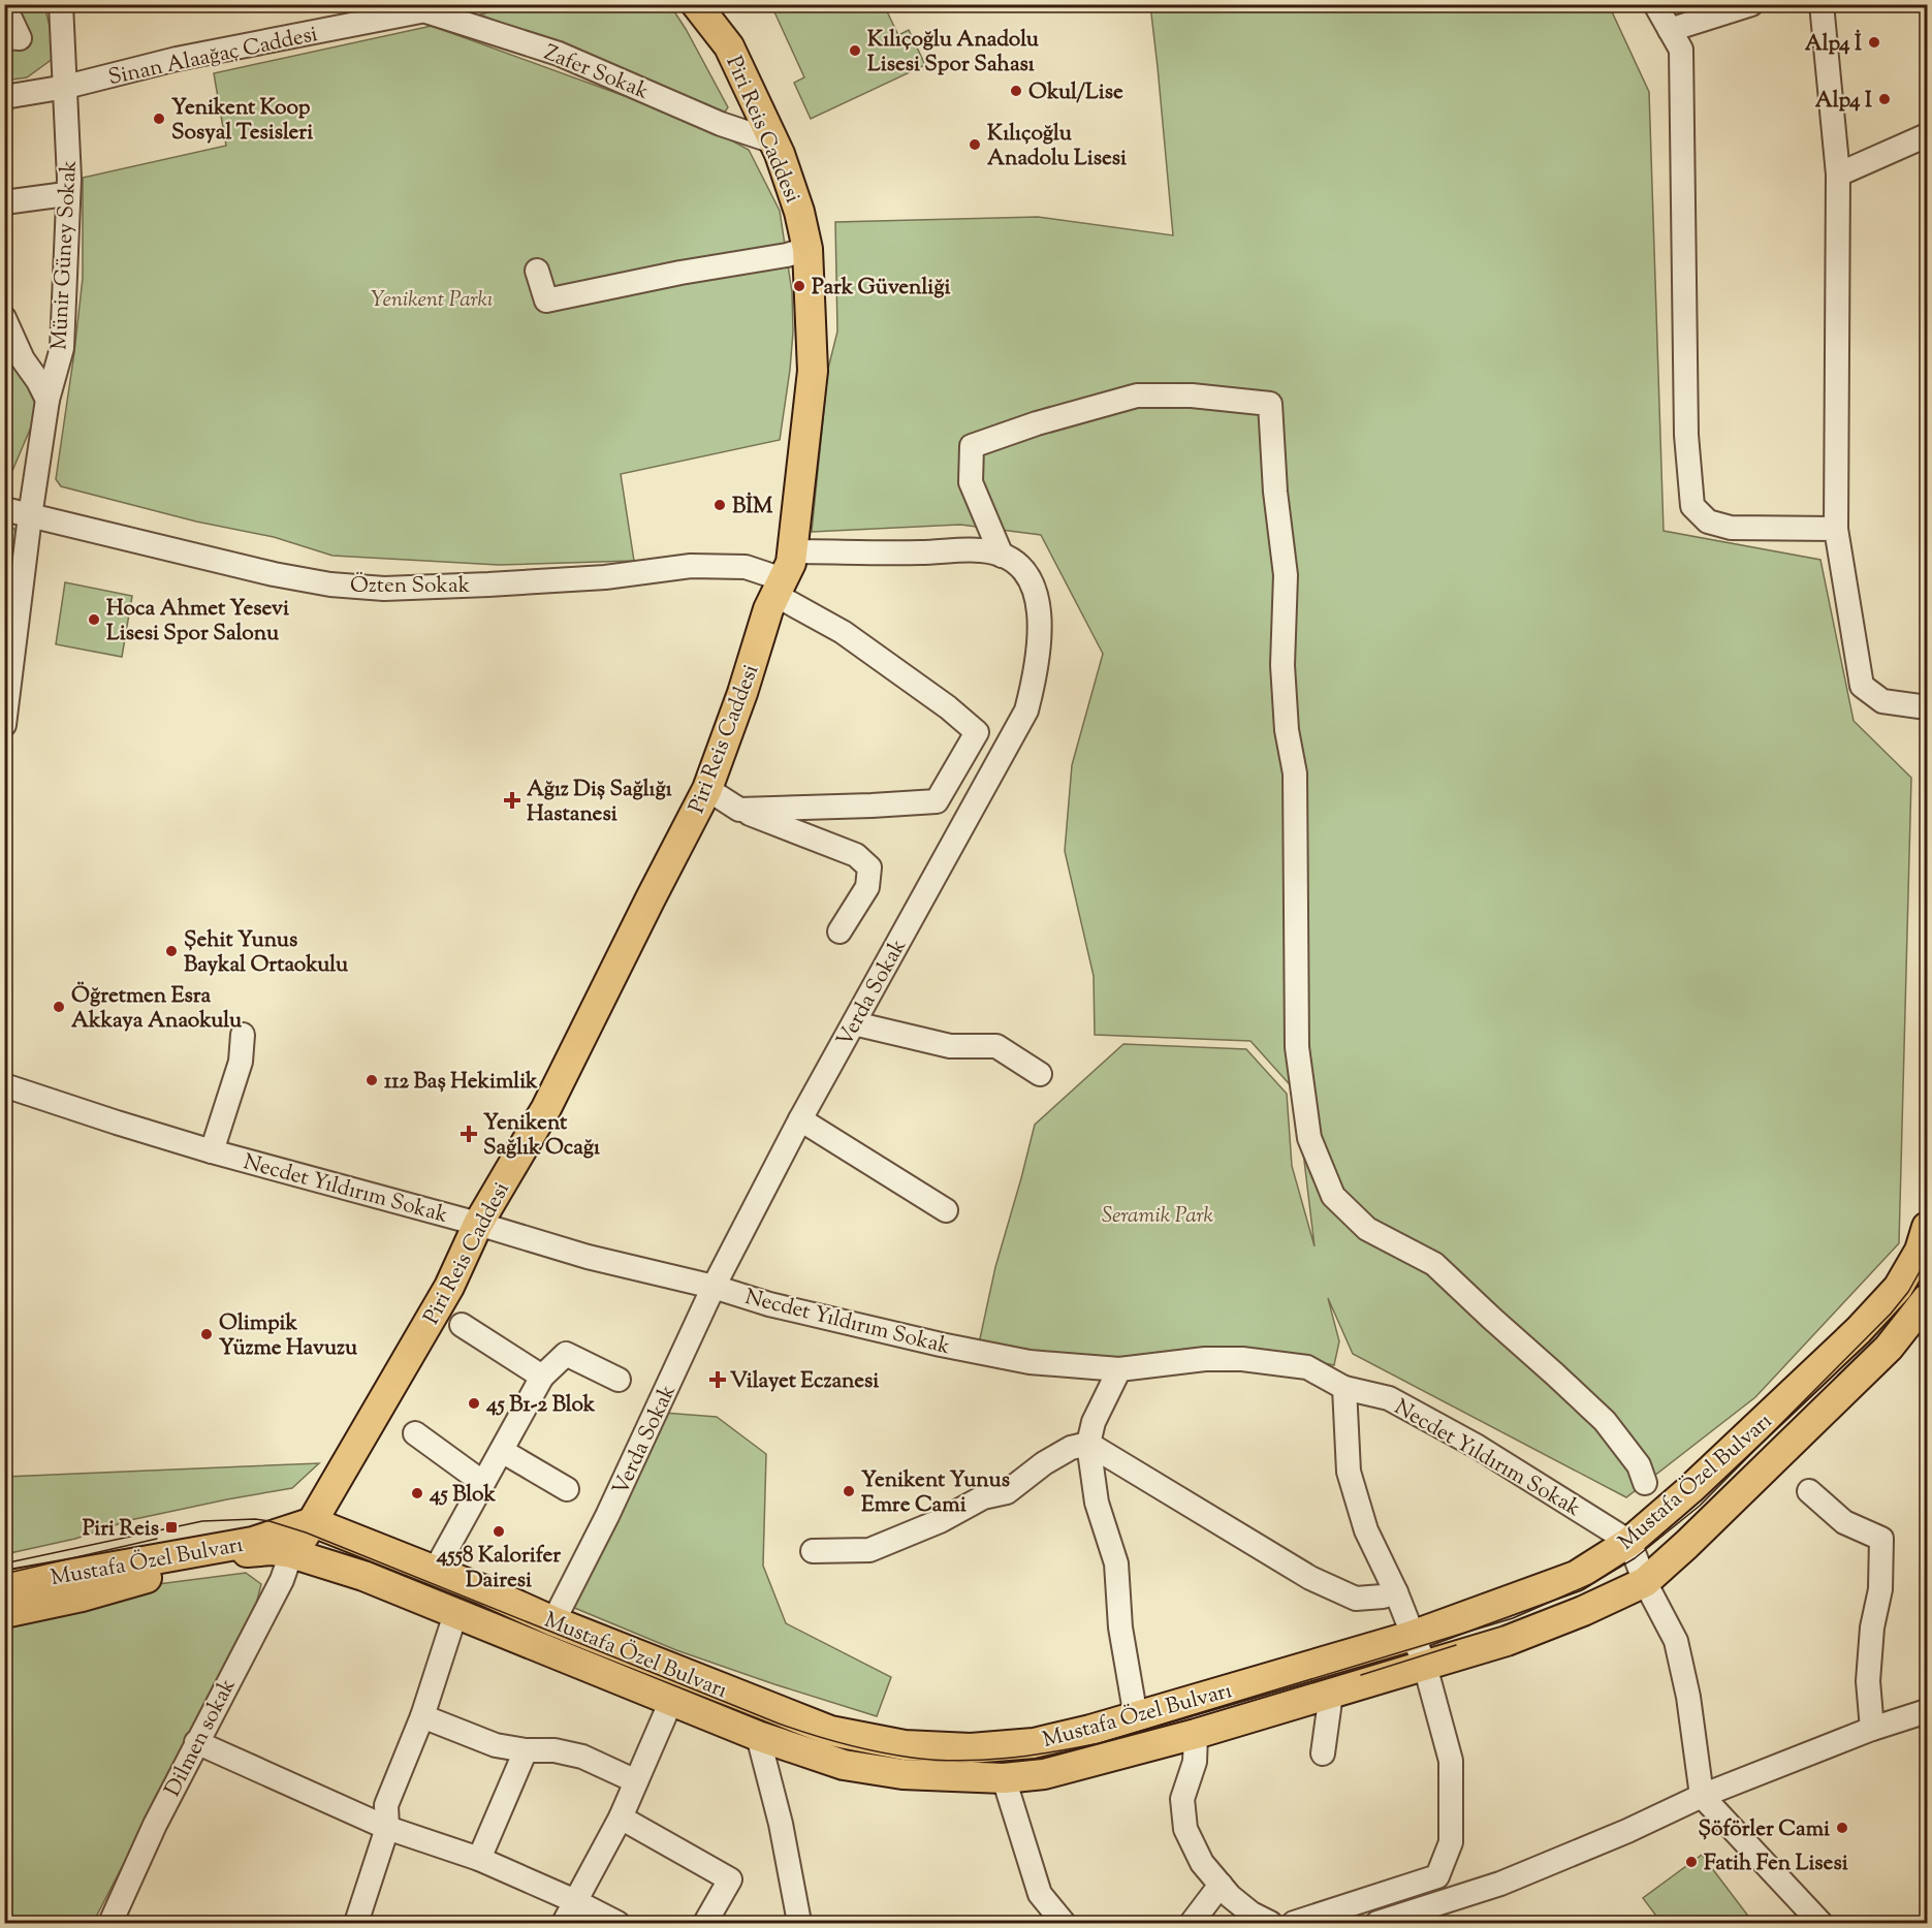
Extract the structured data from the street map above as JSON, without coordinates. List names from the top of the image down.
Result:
{
  "streets": {
    "main road": ["Piri Reis Caddesi", "Mustafa Özel Bulvarı"],
    "street": [
      "Sinan Alaağaç Caddesi",
      "Zafer Sokak",
      "Münir Güney Sokak",
      "Özten Sokak",
      "Verda Sokak",
      "Necdet Yıldırım Sokak",
      "Dilmen sokak"
    ]
  },
  "crossings": [
    ["Sinan Alaağaç Caddesi", "Zafer Sokak"],
    ["Sinan Alaağaç Caddesi", "Münir Güney Sokak"],
    ["Zafer Sokak", "Piri Reis Caddesi"],
    ["Piri Reis Caddesi", "Özten Sokak"],
    ["Piri Reis Caddesi", "Verda Sokak"],
    ["Piri Reis Caddesi", "Necdet Yıldırım Sokak"],
    ["Piri Reis Caddesi", "Mustafa Özel Bulvarı"],
    ["Piri Reis Caddesi", "Dilmen sokak"],
    ["Münir Güney Sokak", "Özten Sokak"],
    ["Verda Sokak", "Necdet Yıldırım Sokak"],
    ["Verda Sokak", "Mustafa Özel Bulvarı"],
    ["Necdet Yıldırım Sokak", "Mustafa Özel Bulvarı"],
    ["Mustafa Özel Bulvarı", "Dilmen sokak"]
  ],
  "parks": ["Yenikent Parkı", "Seramik Park"],
  "places": {
    "other": [
      "Alp4 İ",
      "Kılıçoğlu Anadolu Lisesi Spor Sahası",
      "Okul/Lise",
      "Alp4 I",
      "Yenikent Koop Sosyal Tesisleri",
      "Kılıçoğlu Anadolu Lisesi",
      "Park Güvenliği",
      "BİM",
      "Hoca Ahmet Yesevi Lisesi Spor Salonu",
      "Şehit Yunus Baykal Ortaokulu",
      "Öğretmen Esra Akkaya Anaokulu",
      "112 Baş Hekimlik",
      "Olimpik Yüzme Havuzu",
      "45 B1-2 Blok",
      "Yenikent Yunus Emre Cami",
      "45 Blok",
      "4558 Kalorifer Dairesi",
      "Şöförler Cami",
      "Fatih Fen Lisesi"
    ],
    "health": ["Ağız Diş Sağlığı Hastanesi", "Yenikent Sağlık Ocağı", "Vilayet Eczanesi"],
    "transit": ["Piri Reis"]
  }
}
